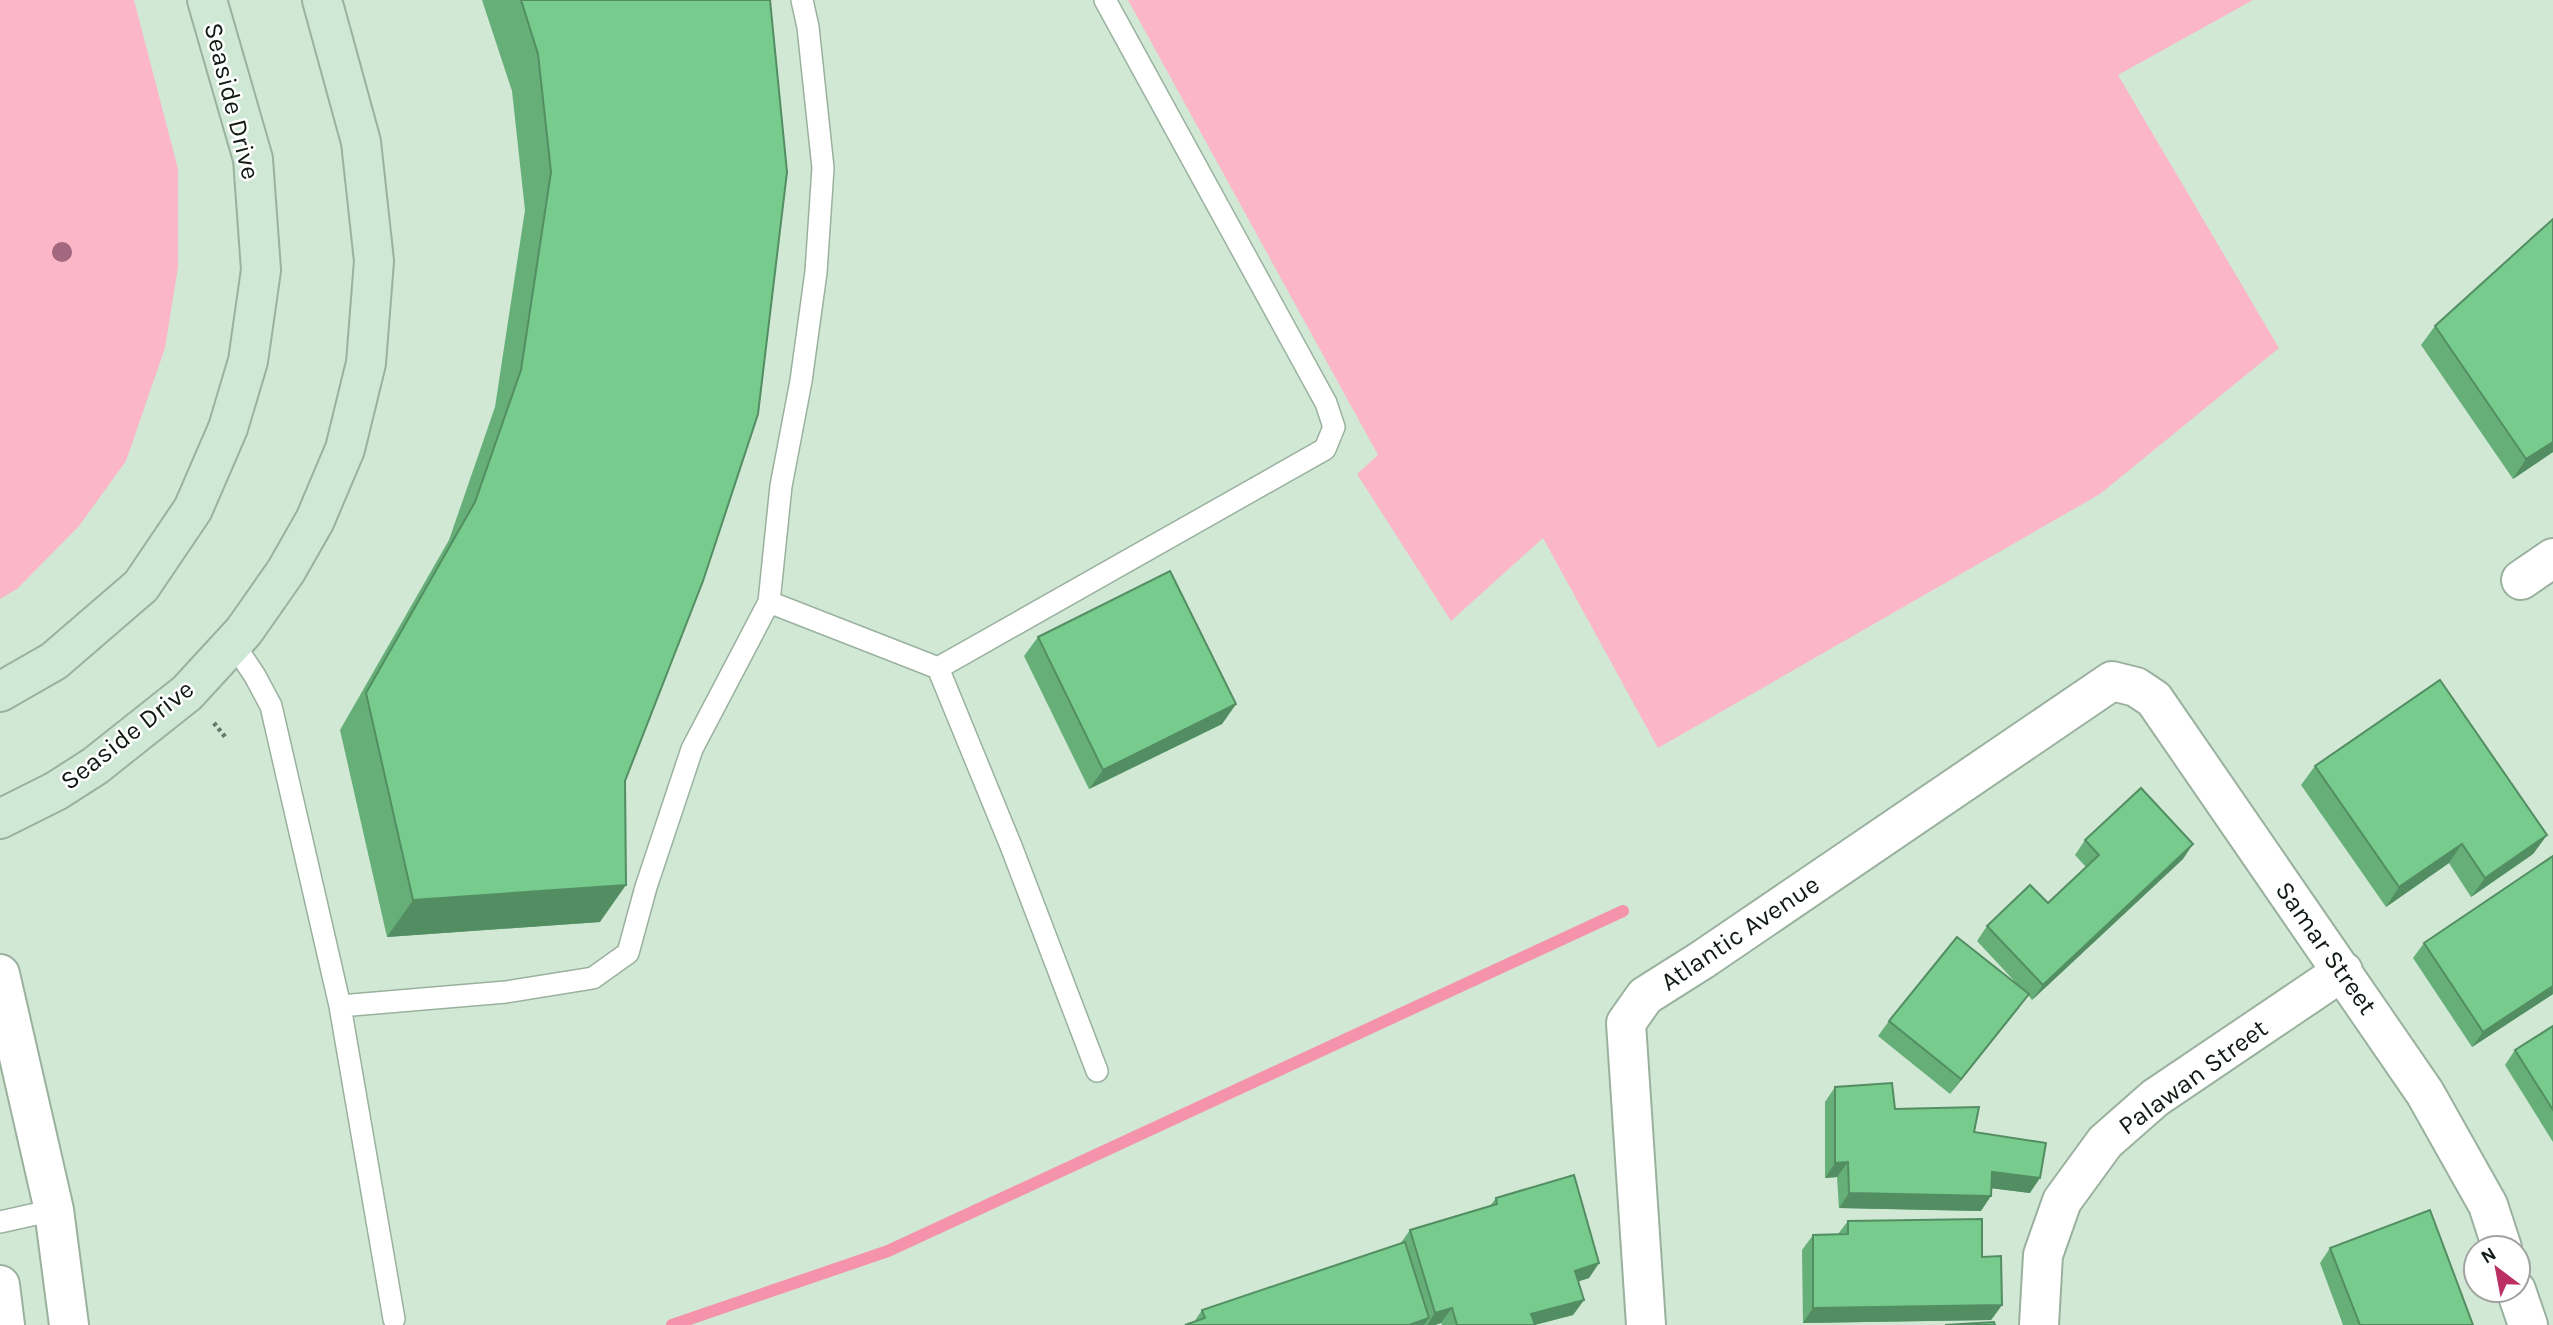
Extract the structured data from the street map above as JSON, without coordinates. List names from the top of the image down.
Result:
{
  "streets": {
    "street": [
      "Seaside Drive",
      "Atlantic Avenue",
      "Samar Street",
      "Palawan Street"
    ]
  },
  "crossings": [
    ["Atlantic Avenue", "Samar Street"],
    ["Samar Street", "Palawan Street"]
  ],
  "north": "top left"
}
